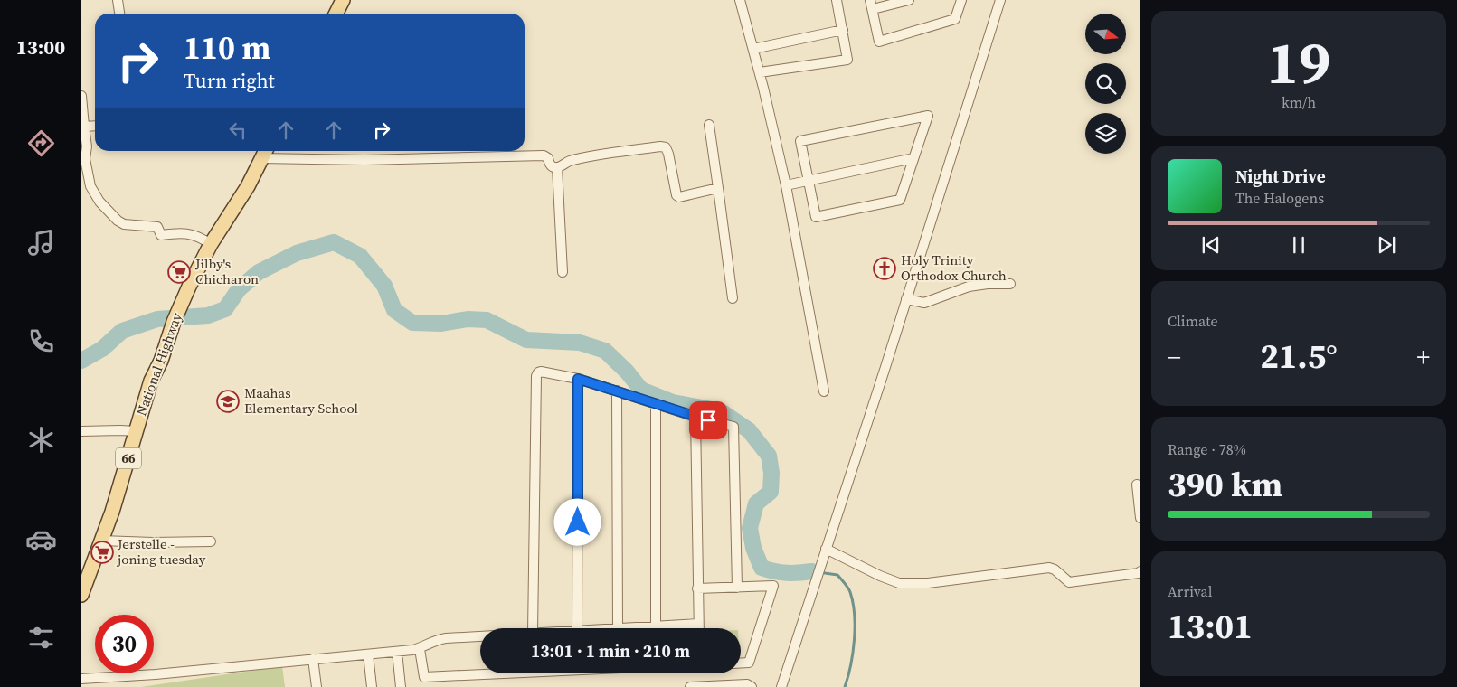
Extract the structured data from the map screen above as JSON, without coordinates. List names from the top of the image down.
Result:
{
  "streets": {
    "main road": ["National Highway", "66"]
  },
  "places": {
    "church": ["Holy Trinity Orthodox Church"],
    "supermarket": ["Jilby's Chicharon", "Jerstelle - joning tuesday"],
    "school or university": ["Maahas Elementary School"]
  },
  "north": "right",
  "page": {
    "tabs": "13:00",
    "tile": [
      ["19", "km/h"],
      "Climate",
      ["Range · 78%", "390 km"],
      ["Arrival", "13:01"]
    ],
    "turn": ["110 m", "Turn right"],
    "song": ["Night Drive", "The Halogens"],
    "heat": ["−", "21.5°", "+"],
    "limit": "30",
    "trip": "13:01 · 1 min · 210 m"
  }
}
